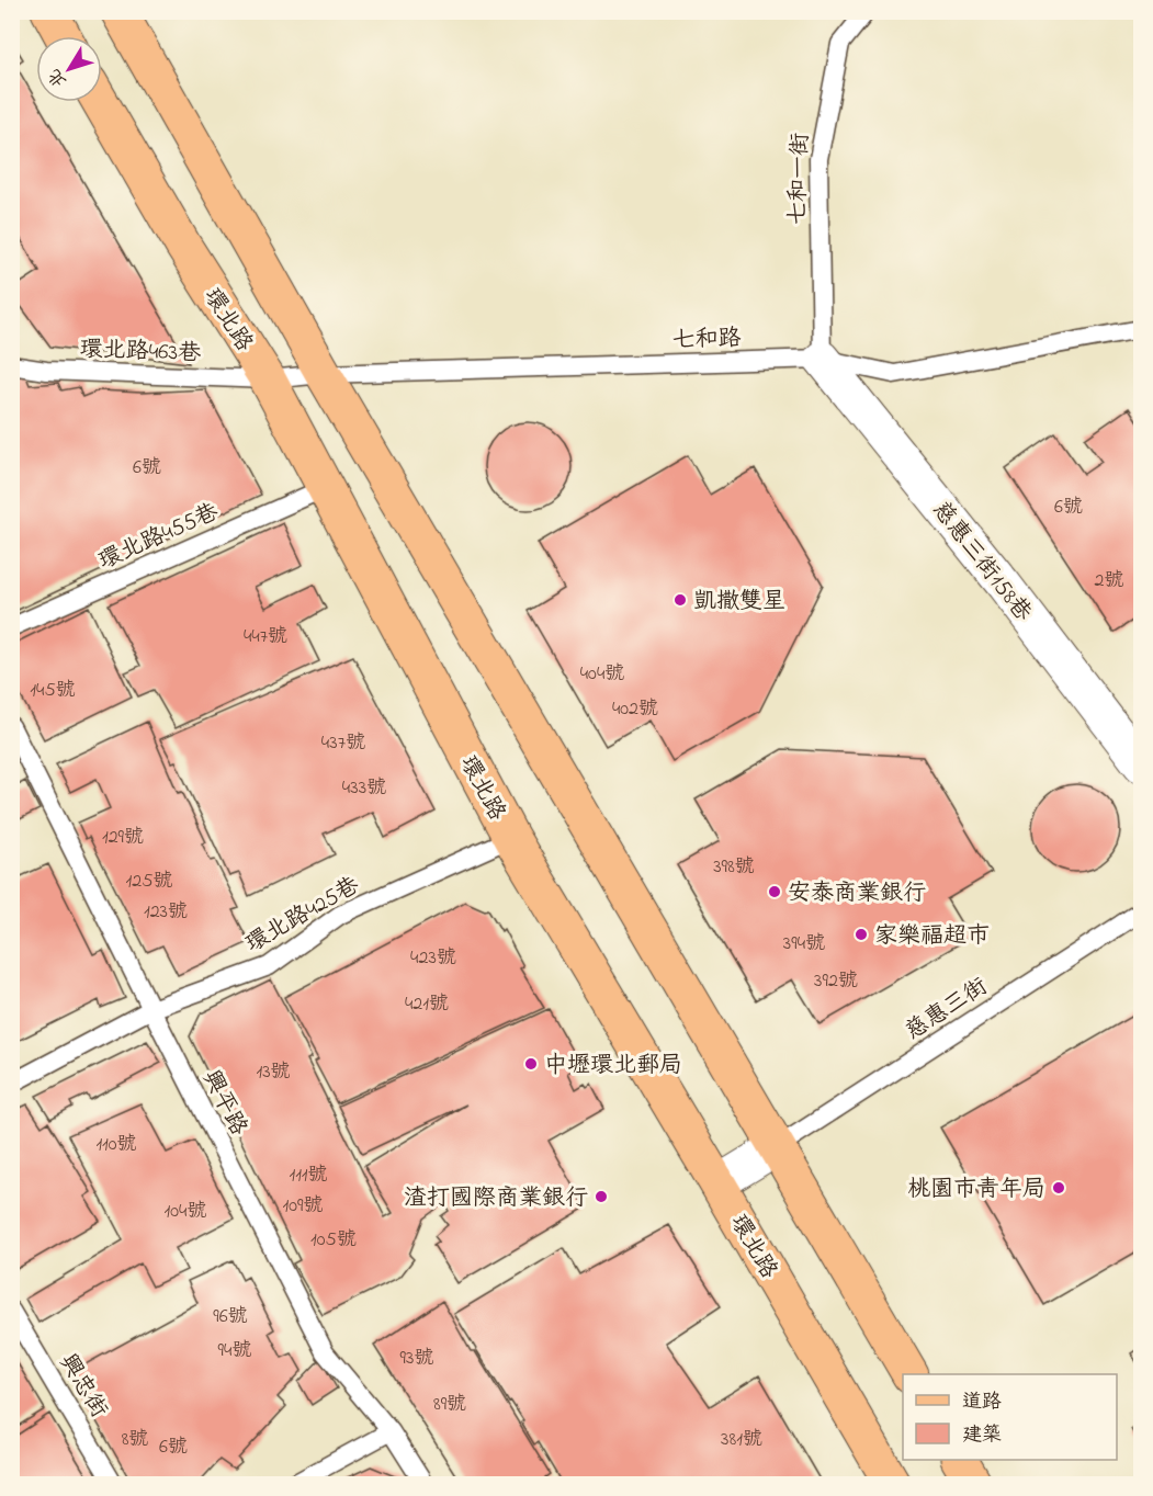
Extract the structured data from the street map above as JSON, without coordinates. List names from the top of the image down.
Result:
{
  "streets": {
    "main road": ["環北路"],
    "street": ["慈惠三街158巷"],
    "lane": [
      "七和一街",
      "七和路",
      "環北路463巷",
      "環北路455巷",
      "環北路425巷",
      "慈惠三街",
      "興平路",
      "興忠街"
    ]
  },
  "crossings": [
    ["七和一街", "七和路"],
    ["七和一街", "慈惠三街158巷"],
    ["環北路", "七和路"],
    ["環北路", "環北路463巷"],
    ["環北路", "環北路455巷"],
    ["環北路", "環北路425巷"],
    ["七和路", "環北路463巷"],
    ["七和路", "慈惠三街158巷"],
    ["環北路425巷", "興平路"]
  ],
  "places": [
    "凱撒雙星",
    "安泰商業銀行",
    "家樂福超市",
    "中壢環北郵局",
    "桃園市青年局",
    "渣打國際商業銀行"
  ],
  "house_numbers": [
    "6號",
    "6號",
    "2號",
    "447號",
    "404號",
    "145號",
    "402號",
    "437號",
    "433號",
    "129號",
    "398號",
    "125號",
    "123號",
    "394號",
    "423號",
    "392號",
    "421號",
    "13號",
    "110號",
    "111號",
    "109號",
    "104號",
    "105號",
    "96號",
    "94號",
    "93號",
    "89號",
    "8號",
    "381號",
    "6號"
  ],
  "legend": ["道路", "建築"],
  "north": "bottom left"
}
